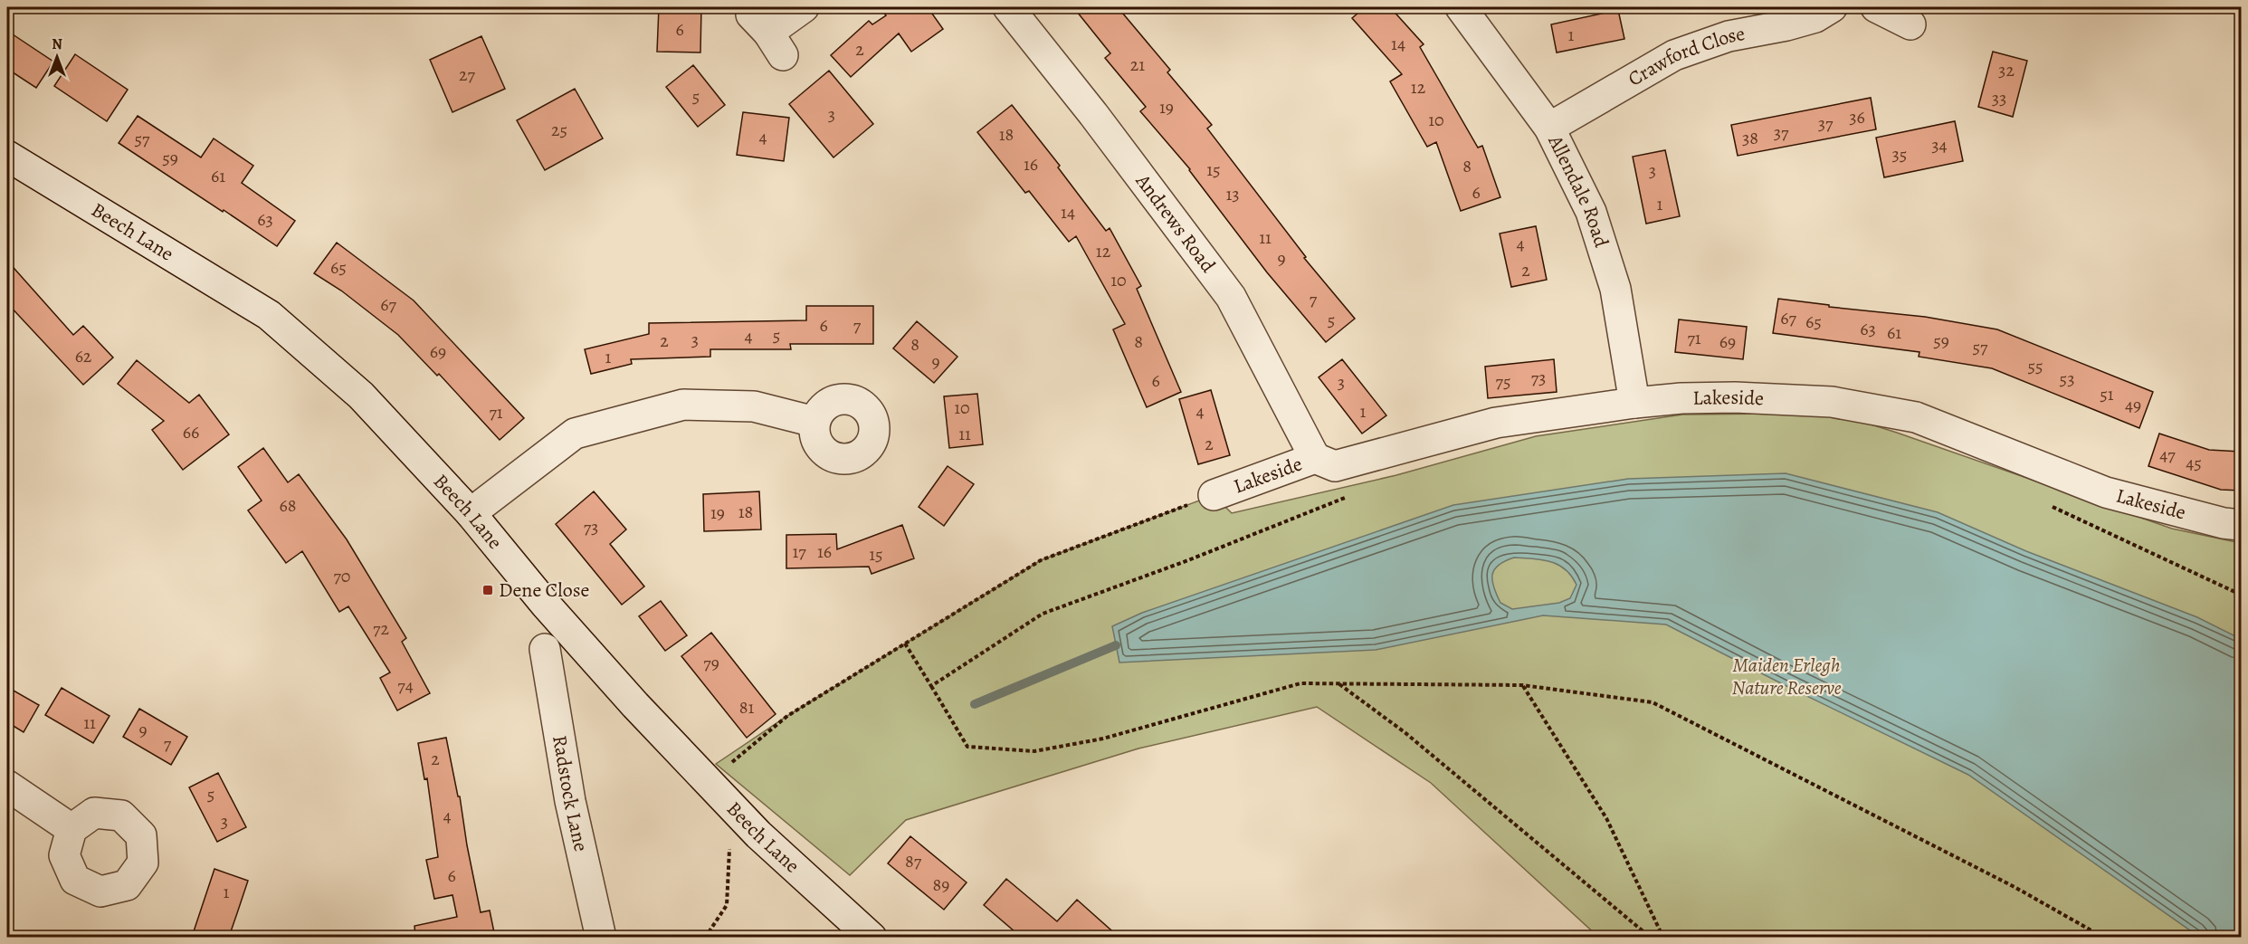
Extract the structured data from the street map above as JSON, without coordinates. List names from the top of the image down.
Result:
{
  "streets": {
    "street": [
      "Crawford Close",
      "Allendale Road",
      "Andrews Road",
      "Beech Lane",
      "Lakeside",
      "Radstock Lane"
    ]
  },
  "crossings": [
    ["Crawford Close", "Allendale Road"],
    ["Allendale Road", "Lakeside"],
    ["Andrews Road", "Lakeside"]
  ],
  "parks": ["Maiden Erlegh Nature Reserve"],
  "places": {
    "transit": ["Dene Close"]
  },
  "house_numbers": [
    "6",
    "1",
    "14",
    "2",
    "21",
    "32",
    "27",
    "12",
    "5",
    "33",
    "19",
    "3",
    "36",
    "10",
    "37",
    "25",
    "37",
    "18",
    "4",
    "38",
    "57",
    "34",
    "35",
    "59",
    "16",
    "8",
    "15",
    "3",
    "61",
    "6",
    "13",
    "1",
    "14",
    "63",
    "11",
    "4",
    "12",
    "9",
    "65",
    "2",
    "10",
    "7",
    "67",
    "67",
    "5",
    "65",
    "6",
    "7",
    "63",
    "61",
    "5",
    "4",
    "71",
    "3",
    "2",
    "59",
    "8",
    "69",
    "8",
    "57",
    "69",
    "62",
    "1",
    "9",
    "55",
    "73",
    "53",
    "6",
    "75",
    "3",
    "51",
    "49",
    "10",
    "4",
    "1",
    "71",
    "66",
    "11",
    "2",
    "47",
    "45",
    "68",
    "18",
    "19",
    "73",
    "17",
    "16",
    "15",
    "70",
    "72",
    "79",
    "74",
    "81",
    "11",
    "9",
    "7",
    "2",
    "5",
    "4",
    "3",
    "87",
    "6",
    "89",
    "1"
  ],
  "north": "top"
}
